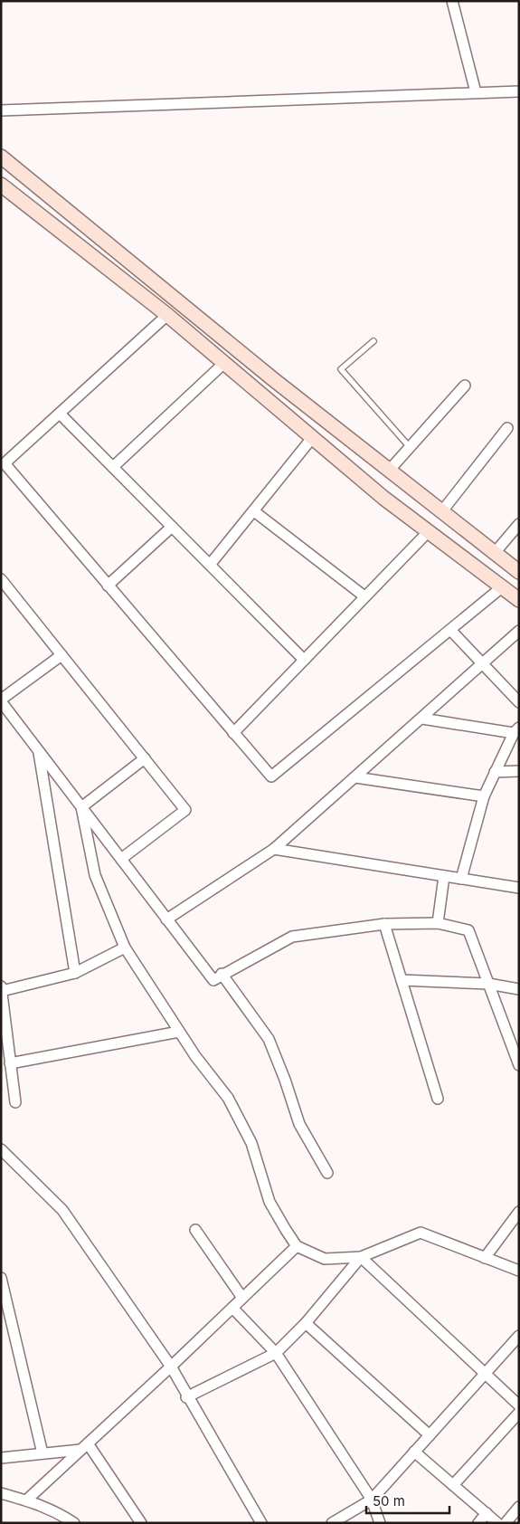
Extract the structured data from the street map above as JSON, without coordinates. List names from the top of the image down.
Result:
{
  "scale_bar": "50 m"
}
